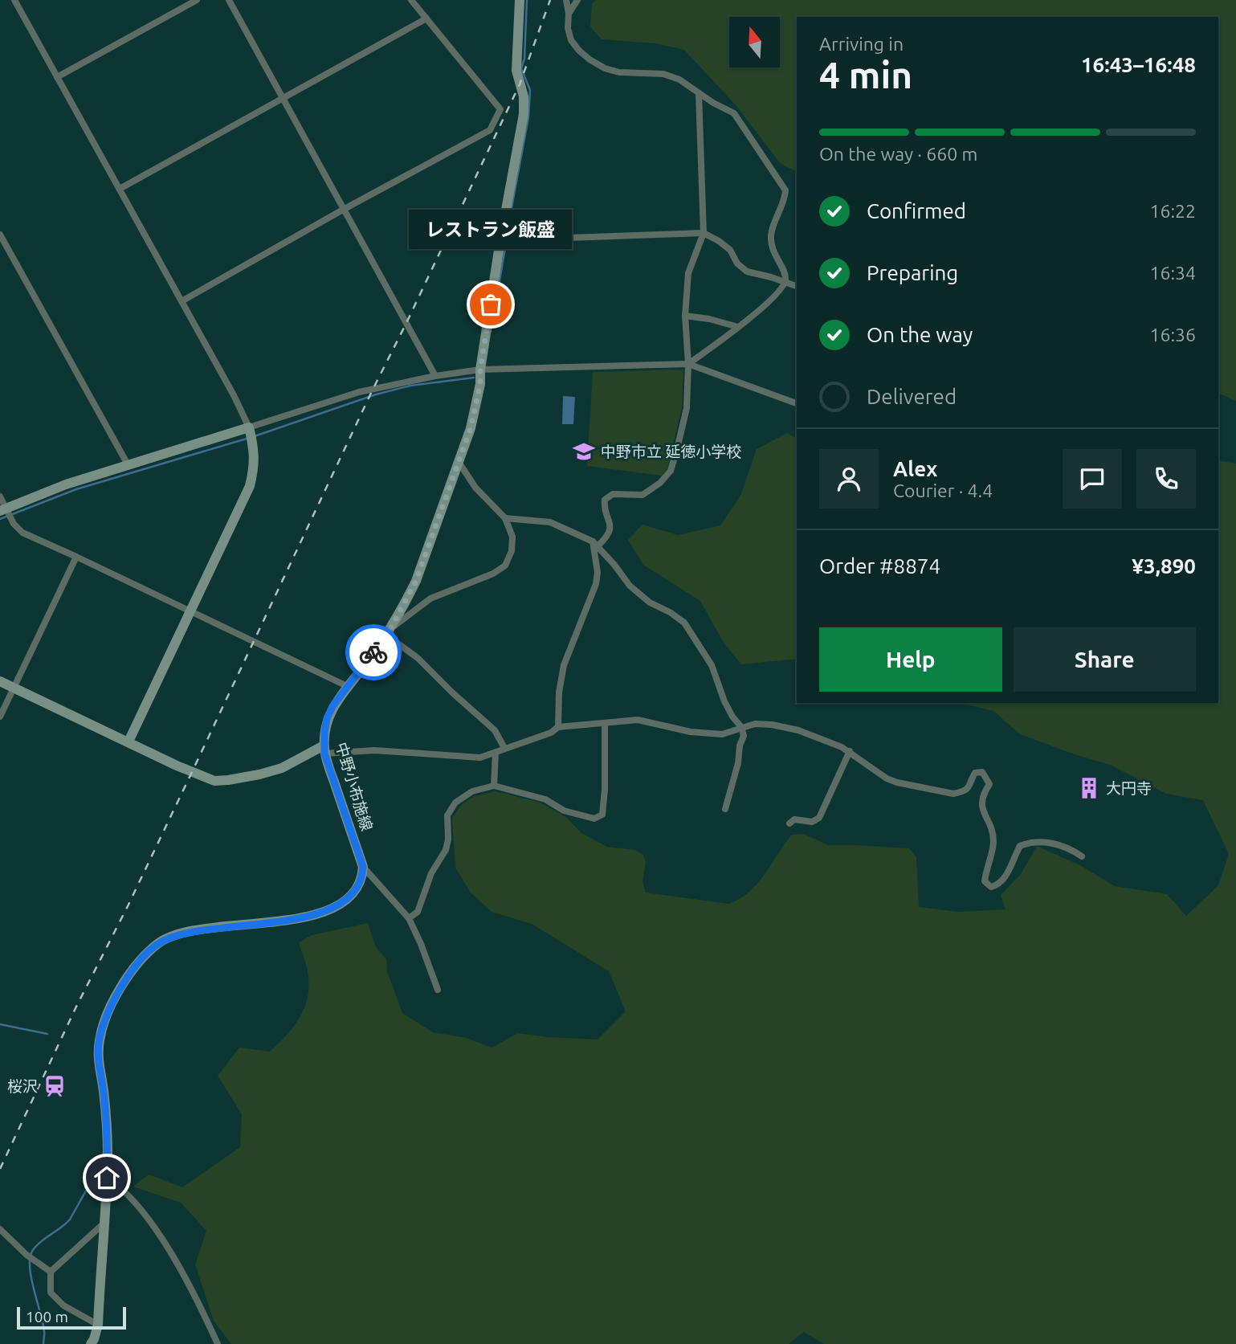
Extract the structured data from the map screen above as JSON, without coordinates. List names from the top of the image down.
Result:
{
  "streets": {
    "main road": ["中野小布施線"]
  },
  "places": {
    "other": ["レストラン飯盛"],
    "school or university": ["中野市立 延徳小学校"],
    "building": ["大円寺"],
    "station": ["桜沢"]
  },
  "scale_bar": "100 m",
  "north": "top",
  "page": {
    "heading": ["4 min", "Arriving in", "16:43–16:48"],
    "panel": [
      "Alex",
      "Courier · 4.4",
      "Order #8874",
      "¥3,890"
    ],
    "bar": "On the way · 660 m",
    "list": [
      ["Confirmed", "16:22"],
      ["Preparing", "16:34"],
      ["On the way", "16:36"],
      "Delivered"
    ],
    "bubble": "レストラン飯盛",
    "buttons": ["Help", "Share"],
    "scale": "100 m"
  }
}
